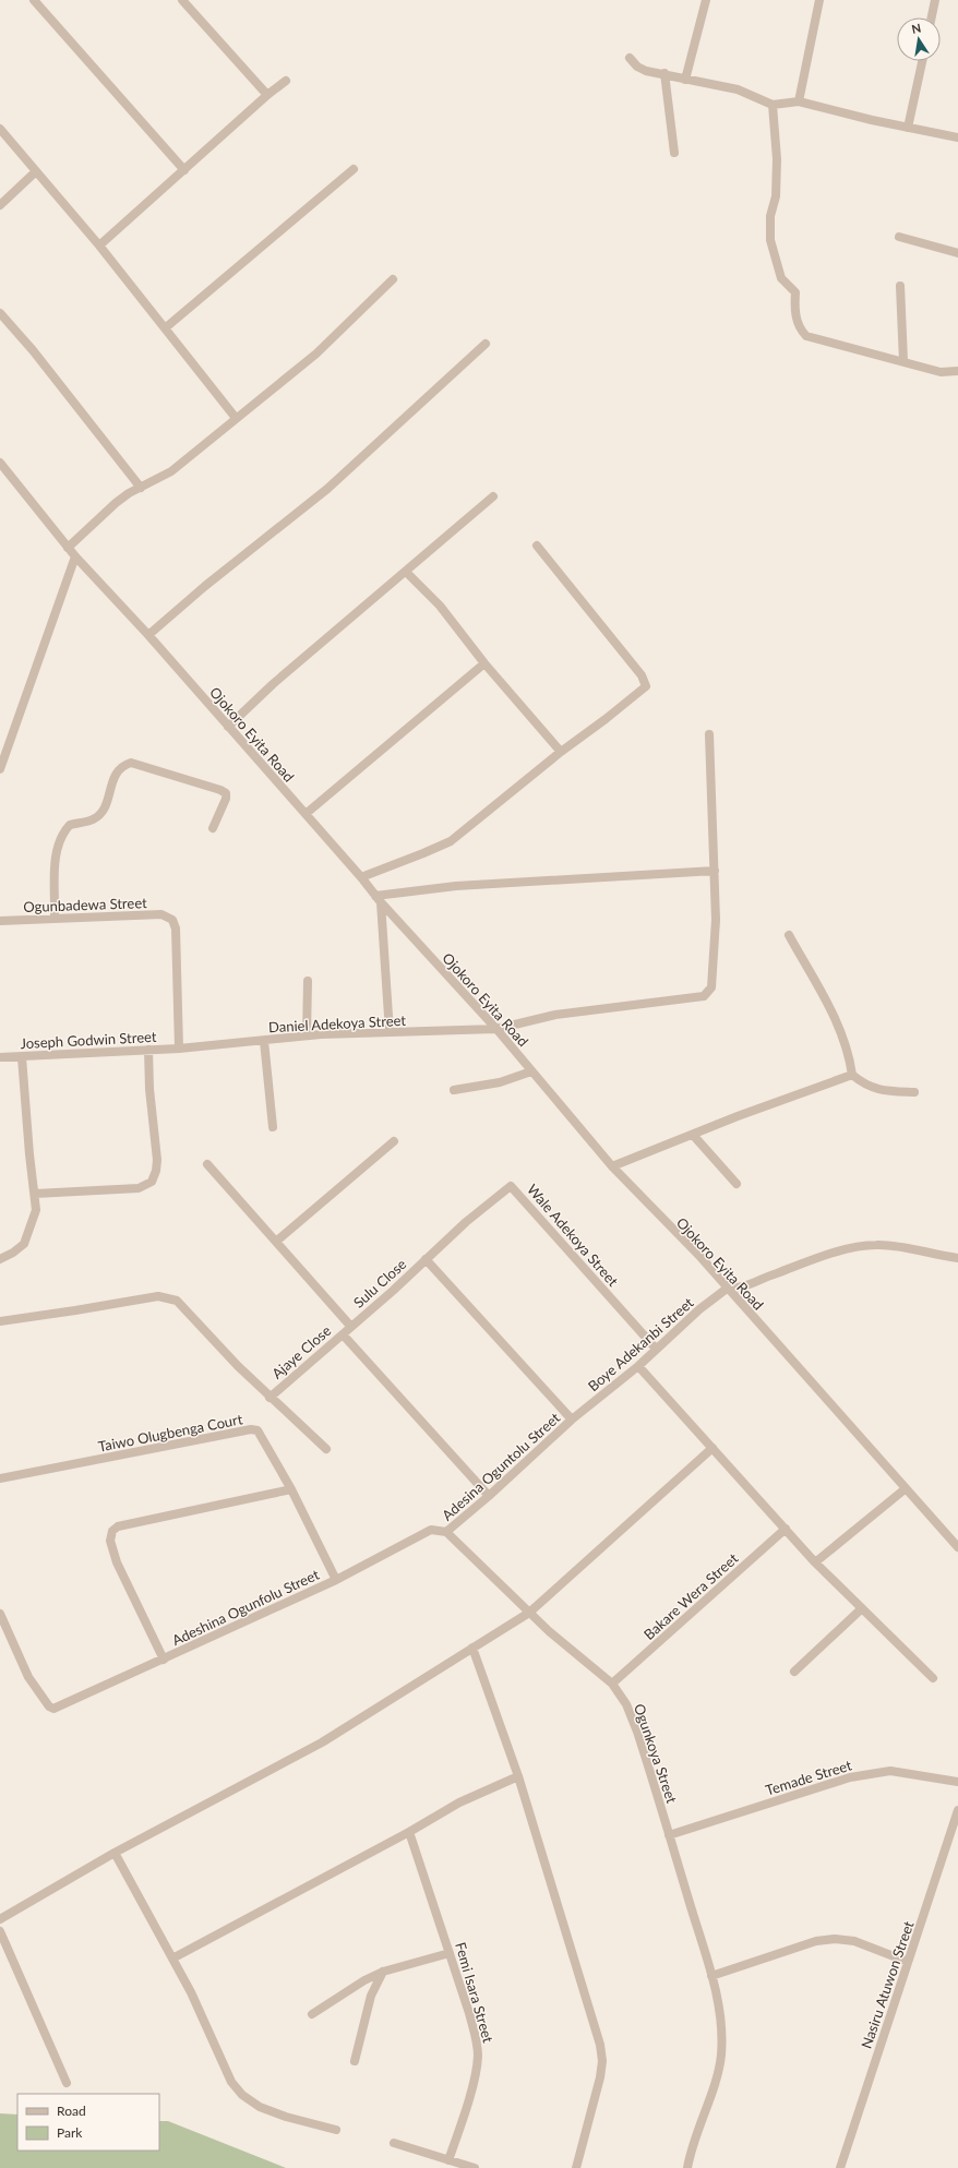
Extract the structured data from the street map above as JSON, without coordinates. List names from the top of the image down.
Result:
{
  "streets": {
    "street": [
      "Ojokoro Eyita Road",
      "Ogunbadewa Street",
      "Daniel Adekoya Street",
      "Joseph Godwin Street",
      "Wale Adekoya Street",
      "Sulu Close",
      "Boye Adekanbi Street",
      "Ajaye Close",
      "Taiwo Olugbenga Court",
      "Adesina Oguntolu Street",
      "Bakare Wera Street",
      "Adeshina Ogunfolu Street",
      "Ogunkoya Street",
      "Temade Street",
      "Nasiru Atuwon Street",
      "Femi Isara Street"
    ]
  },
  "crossings": [
    ["Ojokoro Eyita Road", "Daniel Adekoya Street"],
    ["Ojokoro Eyita Road", "Boye Adekanbi Street"],
    ["Ogunbadewa Street", "Daniel Adekoya Street"],
    ["Ogunbadewa Street", "Joseph Godwin Street"],
    ["Daniel Adekoya Street", "Joseph Godwin Street"],
    ["Wale Adekoya Street", "Sulu Close"],
    ["Wale Adekoya Street", "Boye Adekanbi Street"],
    ["Sulu Close", "Ajaye Close"],
    ["Boye Adekanbi Street", "Adesina Oguntolu Street"],
    ["Taiwo Olugbenga Court", "Adeshina Ogunfolu Street"],
    ["Adesina Oguntolu Street", "Adeshina Ogunfolu Street"],
    ["Adesina Oguntolu Street", "Ogunkoya Street"],
    ["Bakare Wera Street", "Ogunkoya Street"],
    ["Adeshina Ogunfolu Street", "Ogunkoya Street"],
    ["Ogunkoya Street", "Temade Street"]
  ],
  "legend": ["Road", "Park"],
  "north": "top"
}
